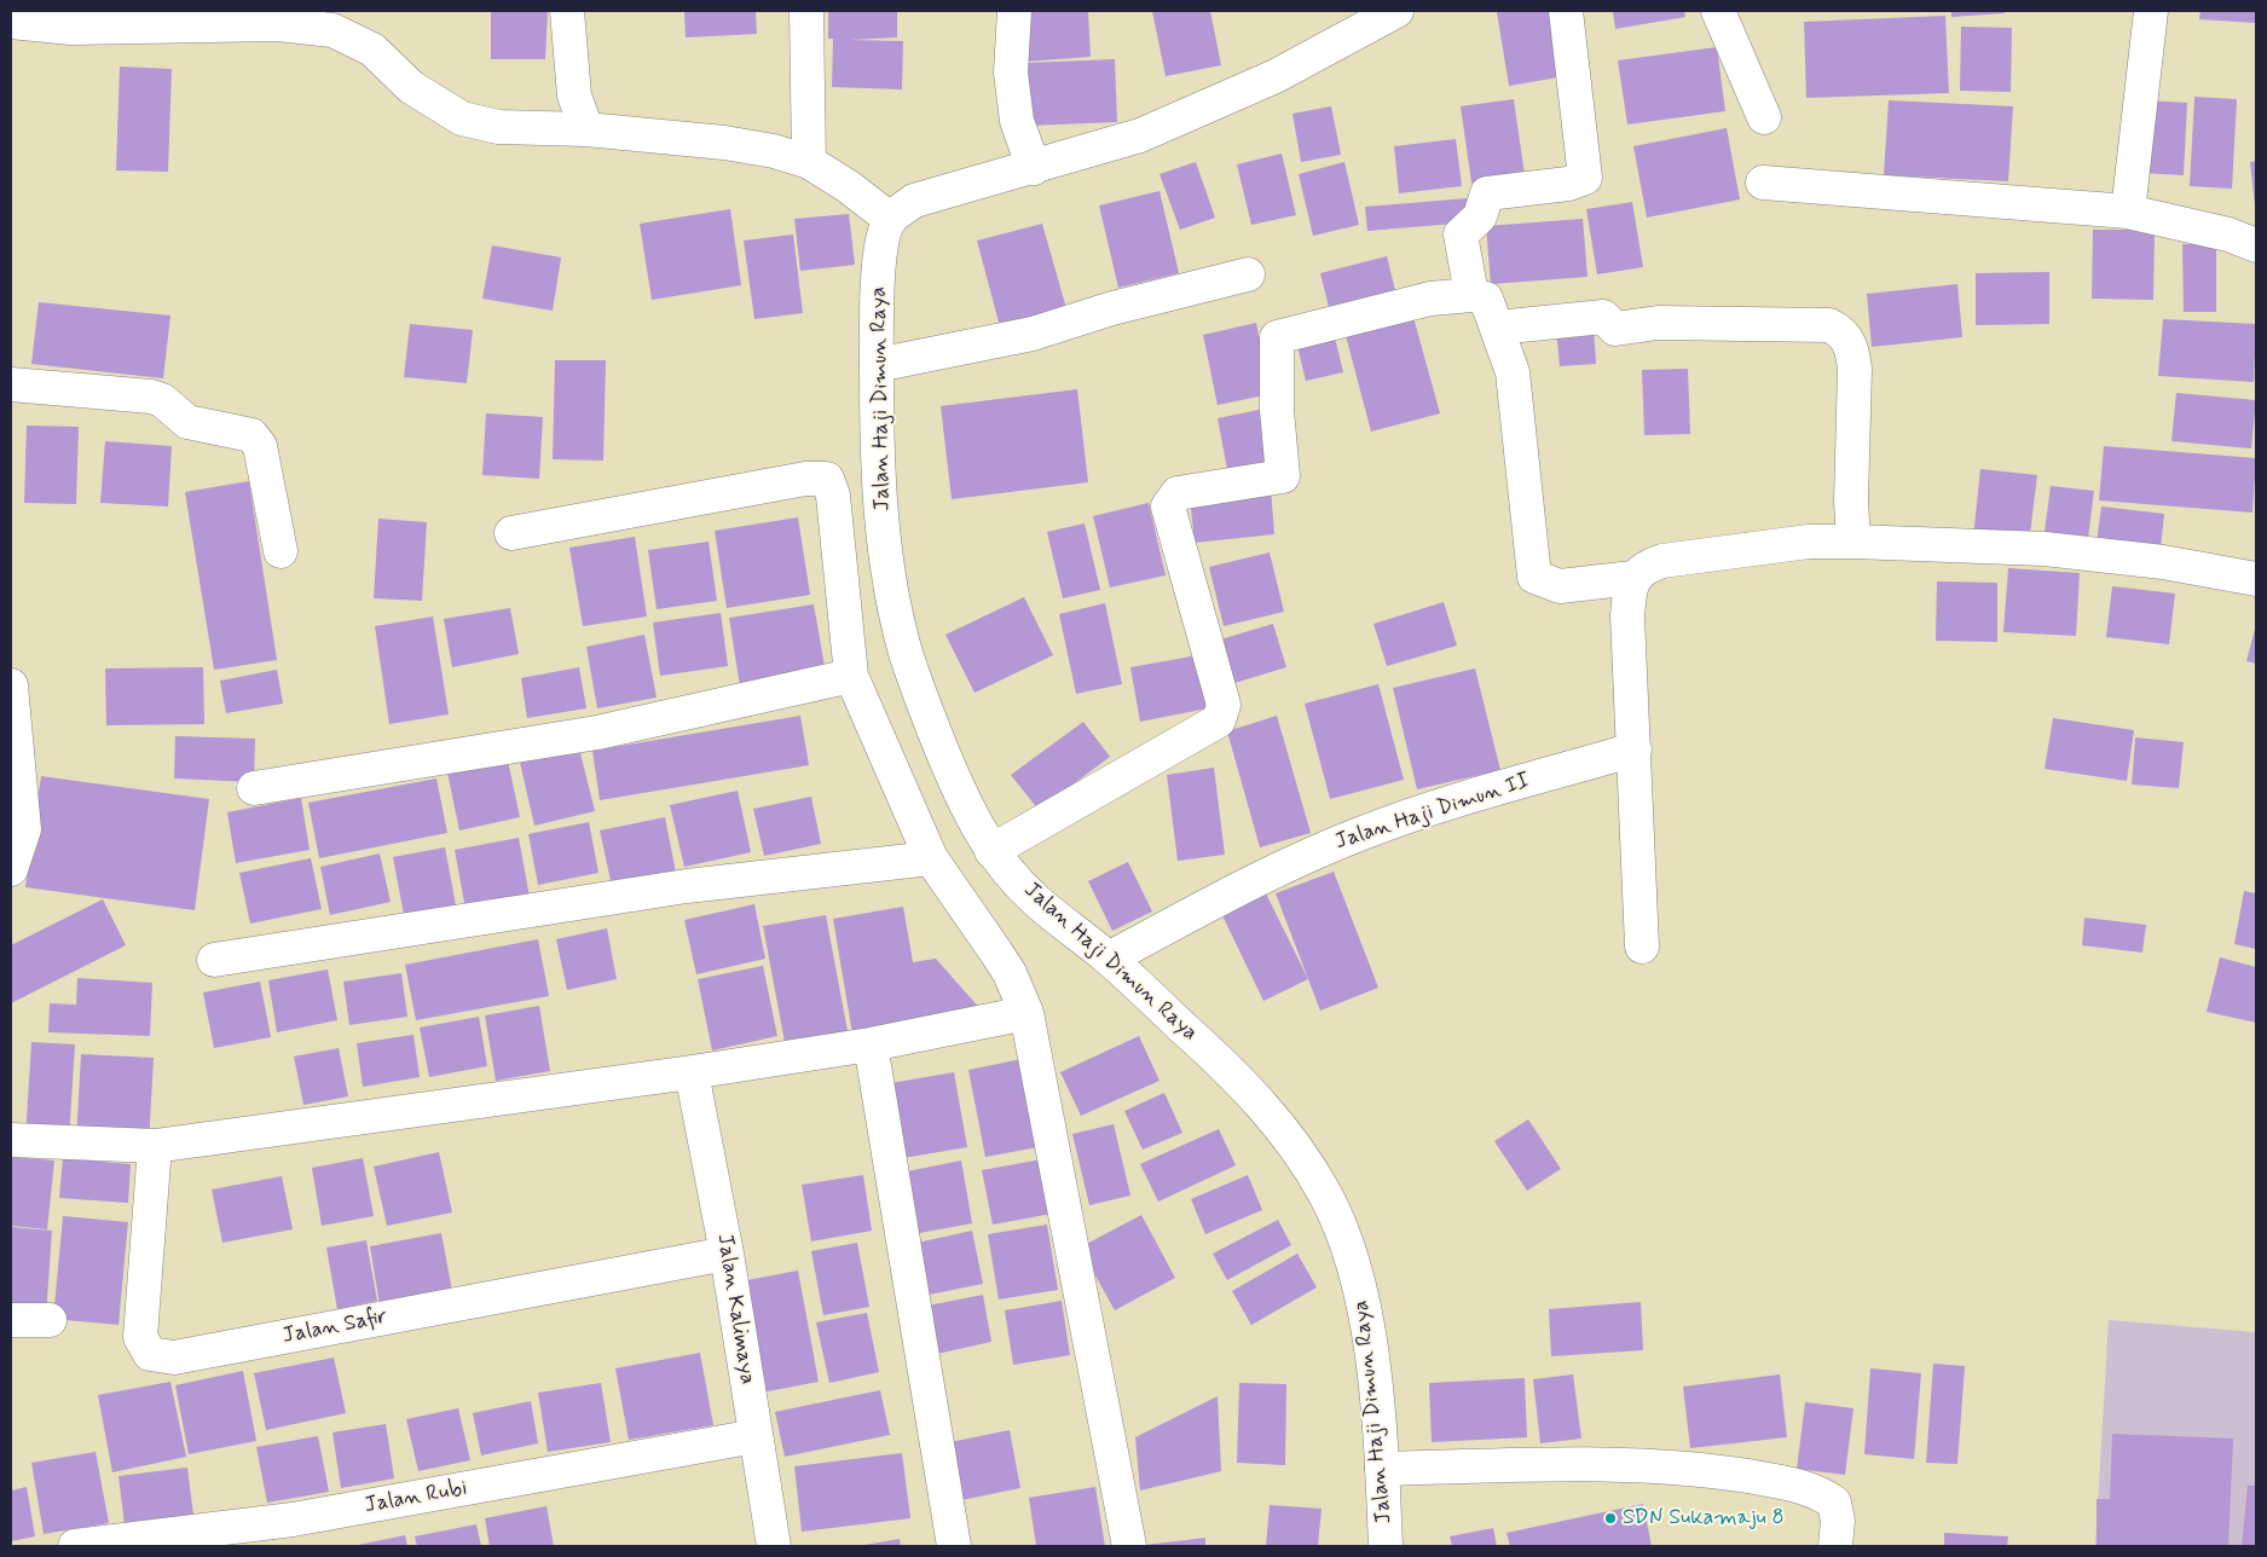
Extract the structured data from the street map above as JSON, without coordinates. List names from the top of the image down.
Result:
{
  "streets": {
    "street": [
      "Jalan Haji Dimun Raya",
      "Jalan Haji Dimun II",
      "Jalan Kalimaya",
      "Jalan Safir",
      "Jalan Rubi"
    ]
  },
  "crossings": [
    ["Jalan Haji Dimun Raya", "Jalan Haji Dimun II"],
    ["Jalan Kalimaya", "Jalan Safir"],
    ["Jalan Kalimaya", "Jalan Rubi"]
  ],
  "places": ["SDN Sukamaju 8"]
}
